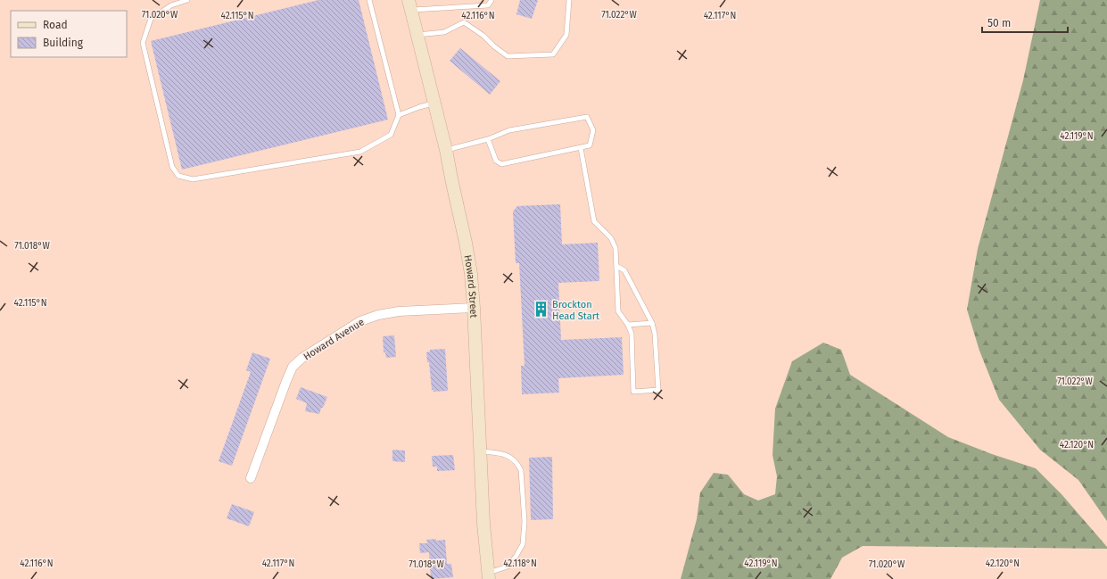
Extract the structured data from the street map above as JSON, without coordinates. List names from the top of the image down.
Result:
{
  "streets": {
    "main road": ["Howard Street"],
    "street": ["Howard Avenue"]
  },
  "crossings": [
    ["Howard Street", "Howard Avenue"]
  ],
  "places": {
    "building": ["Brockton Head Start"]
  },
  "legend": ["Road", "Building"],
  "scale_bar": "50 m",
  "coordinates": [
    "71.020°W",
    "71.022°W",
    "42.115°N",
    "42.116°N",
    "42.117°N",
    "42.119°N",
    "71.018°W",
    "42.120°N",
    "42.118°N"
  ]
}
